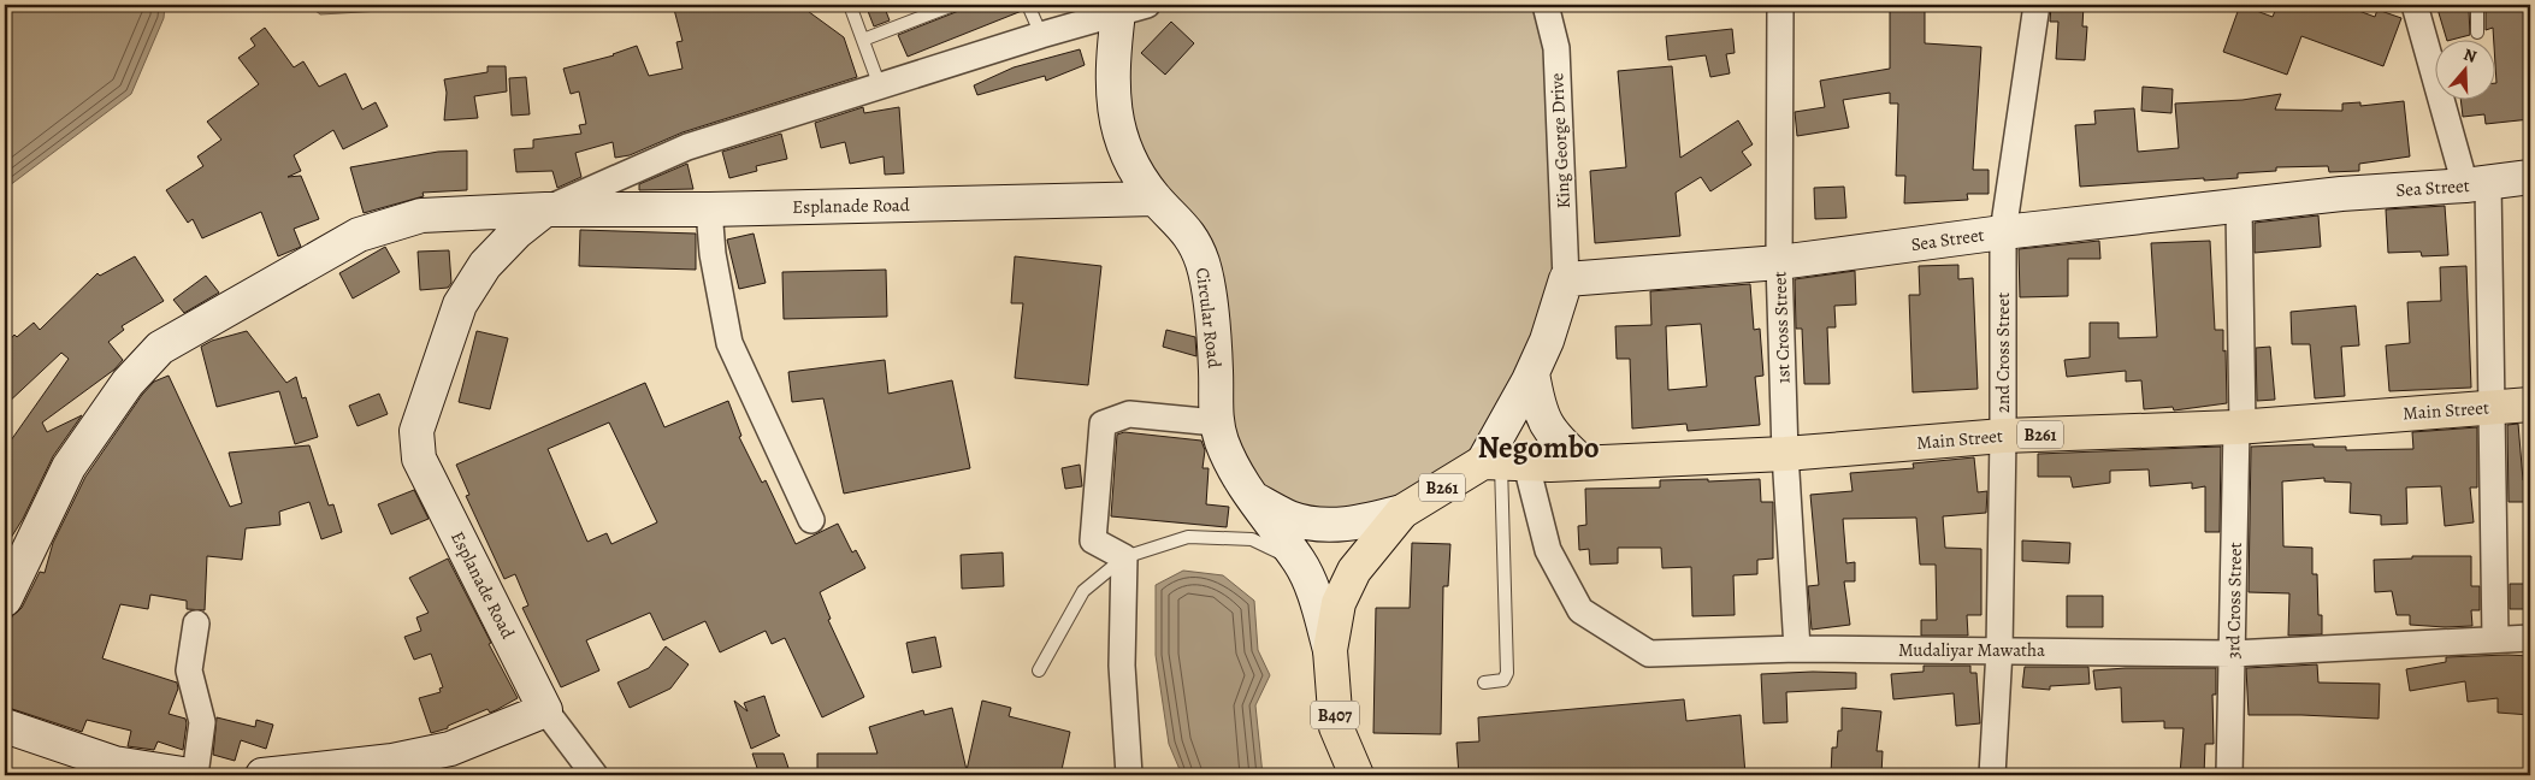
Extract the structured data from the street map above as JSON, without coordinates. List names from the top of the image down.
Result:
{
  "streets": {
    "main road": ["Main Street", "B261", "B407"],
    "street": [
      "King George Drive",
      "Sea Street",
      "Esplanade Road",
      "Circular Road",
      "1st Cross Street",
      "2nd Cross Street",
      "3rd Cross Street",
      "Mudaliyar Mawatha"
    ]
  },
  "crossings": [
    ["King George Drive", "Sea Street"],
    ["Sea Street", "1st Cross Street"],
    ["Sea Street", "2nd Cross Street"],
    ["Sea Street", "3rd Cross Street"],
    ["Esplanade Road", "Circular Road"],
    ["Circular Road", "B407"],
    ["1st Cross Street", "Main Street"],
    ["1st Cross Street", "Mudaliyar Mawatha"],
    ["2nd Cross Street", "Main Street"],
    ["2nd Cross Street", "Mudaliyar Mawatha"],
    ["Main Street", "3rd Cross Street"],
    ["Main Street", "Mudaliyar Mawatha"],
    ["Main Street", "B407"],
    ["3rd Cross Street", "Mudaliyar Mawatha"]
  ],
  "districts": ["Negombo"],
  "north": "top"
}
